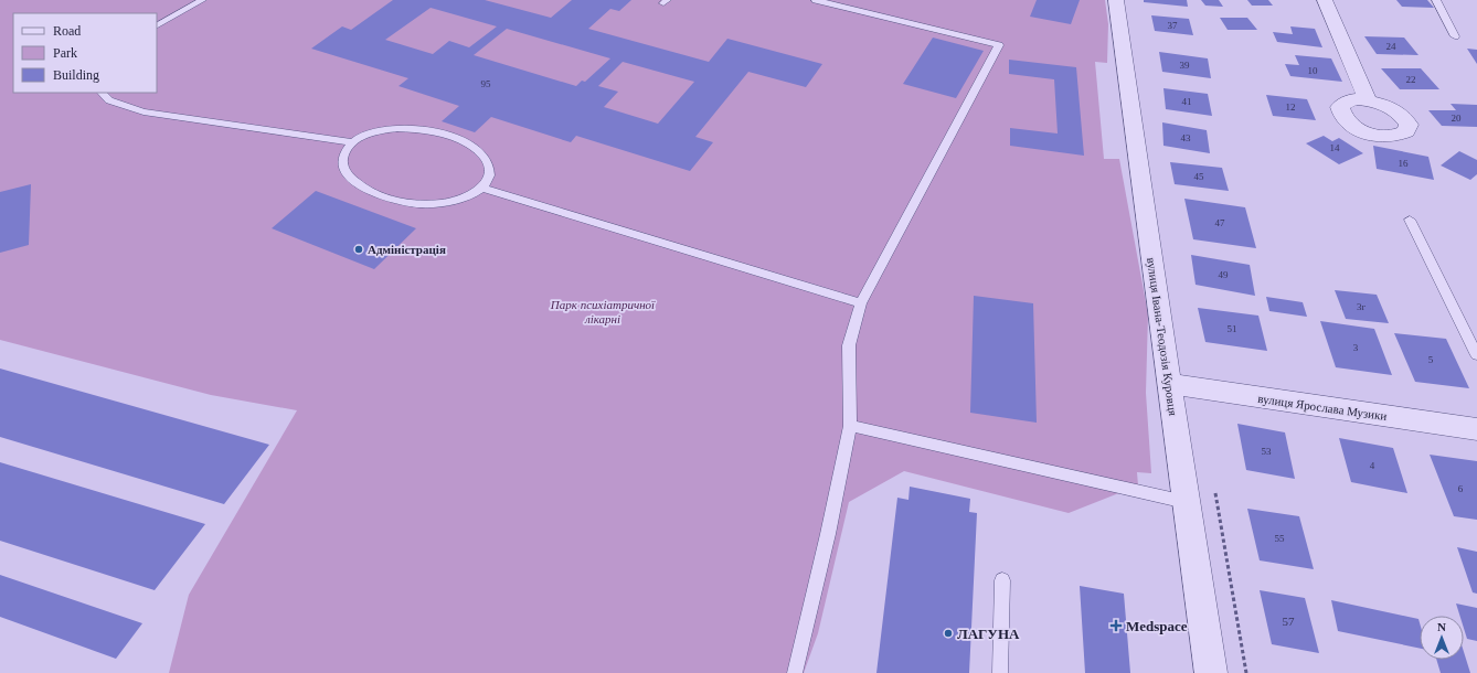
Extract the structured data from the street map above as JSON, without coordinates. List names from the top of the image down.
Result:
{
  "streets": {
    "street": ["вулиця Івана-Теодозія Куровця", "вулиця Ярослава Музики"]
  },
  "crossings": [
    ["вулиця Івана-Теодозія Куровця", "вулиця Ярослава Музики"]
  ],
  "parks": ["Парк психіатричної лікарні"],
  "places": {
    "other": ["Адміністрація", "ЛАГУНА"],
    "health": ["Medspace"]
  },
  "house_numbers": [
    "37",
    "24",
    "39",
    "10",
    "22",
    "95",
    "41",
    "12",
    "20",
    "43",
    "14",
    "16",
    "45",
    "47",
    "49",
    "3г",
    "51",
    "3",
    "5",
    "53",
    "4",
    "6",
    "55",
    "57"
  ],
  "legend": ["Road", "Park", "Building"],
  "north": "top"
}
